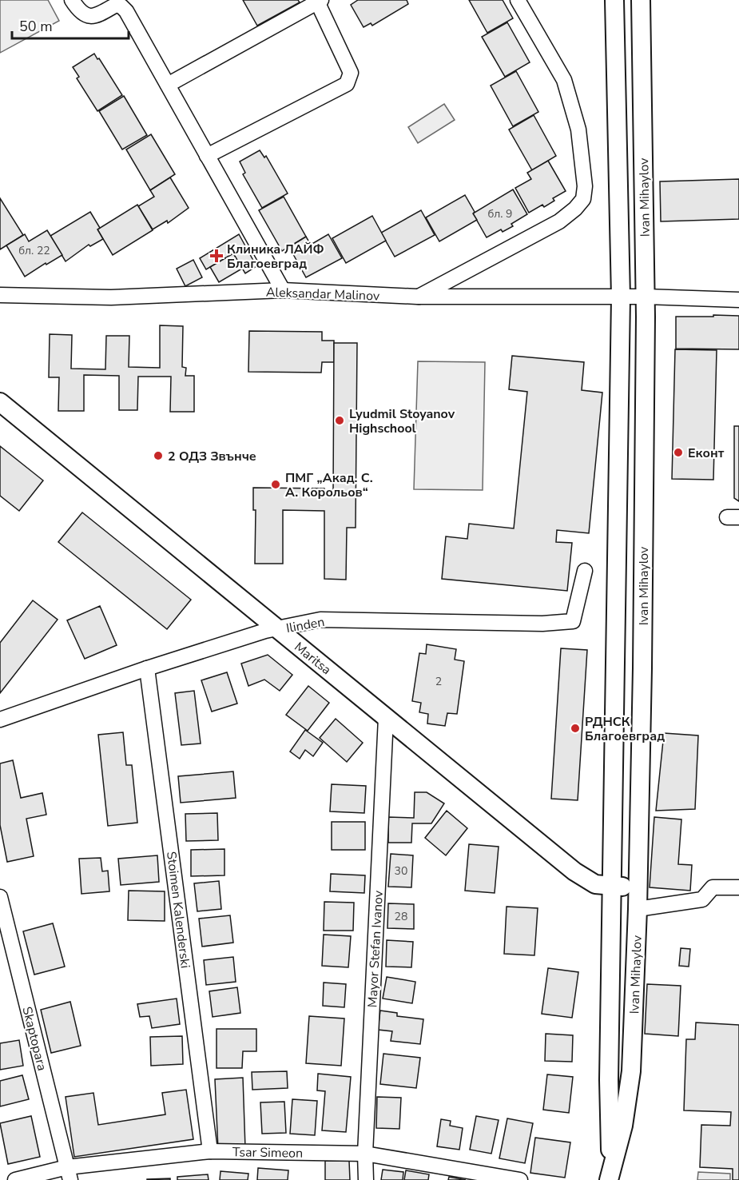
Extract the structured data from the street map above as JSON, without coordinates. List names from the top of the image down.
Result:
{
  "streets": {
    "street": [
      "Ivan Mihaylov",
      "Aleksandar Malinov",
      "Ilinden",
      "Maritsa",
      "Stoimen Kalenderski",
      "Mayor Stefan Ivanov",
      "Skaptopara",
      "Tsar Simeon"
    ]
  },
  "crossings": [
    ["Ivan Mihaylov", "Aleksandar Malinov"],
    ["Ivan Mihaylov", "Maritsa"],
    ["Ilinden", "Maritsa"],
    ["Ilinden", "Stoimen Kalenderski"],
    ["Maritsa", "Mayor Stefan Ivanov"],
    ["Stoimen Kalenderski", "Tsar Simeon"],
    ["Mayor Stefan Ivanov", "Tsar Simeon"],
    ["Skaptopara", "Tsar Simeon"]
  ],
  "places": {
    "health": ["Клиника ЛАЙФ Благоевград"],
    "other": [
      "Lyudmil Stoyanov Highschool",
      "Еконт",
      "2 ОДЗ Звънче",
      "ПМГ „Акад. С. А. Корольов“",
      "РДНСК Благоевград"
    ]
  },
  "house_numbers": [
    "бл. 9",
    "бл. 22",
    "2",
    "30",
    "28"
  ],
  "scale_bar": "50 m"
}
